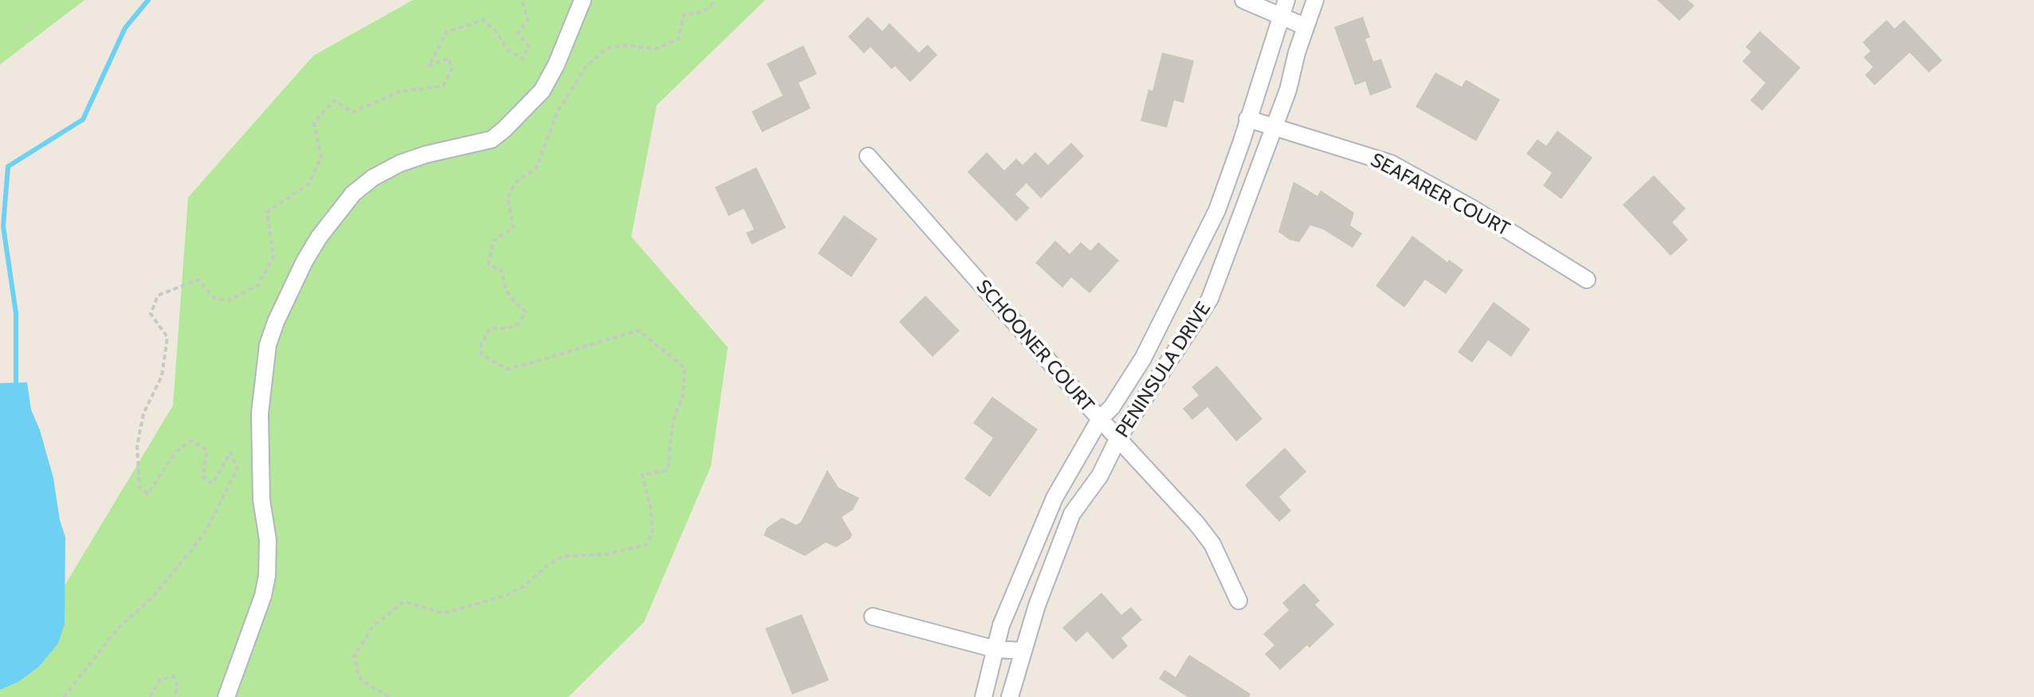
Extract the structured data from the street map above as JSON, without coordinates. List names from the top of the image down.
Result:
{
  "streets": {
    "street": ["SEAFARER COURT", "SCHOONER COURT", "PENINSULA DRIVE"]
  },
  "crossings": [
    ["SEAFARER COURT", "PENINSULA DRIVE"],
    ["SCHOONER COURT", "PENINSULA DRIVE"]
  ]
}
